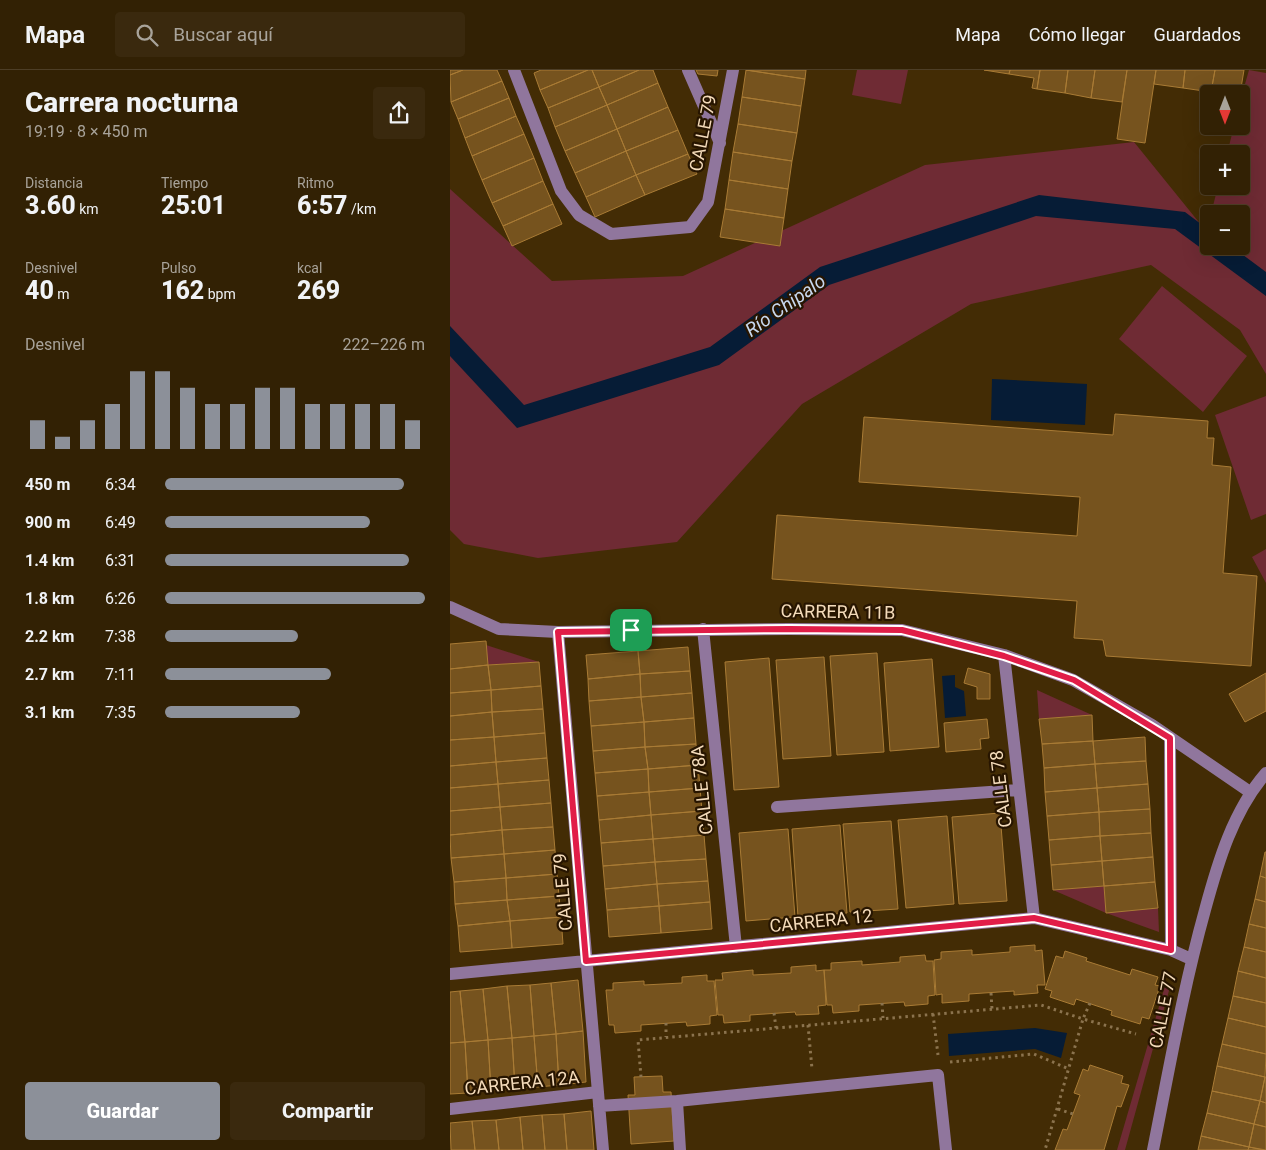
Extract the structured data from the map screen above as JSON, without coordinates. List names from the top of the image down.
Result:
{
  "streets": {
    "street": [
      "CALLE 79",
      "CARRERA 11B",
      "CALLE 78",
      "CALLE 78A",
      "CARRERA 12",
      "CALLE 77",
      "CARRERA 12A"
    ]
  },
  "crossings": [
    ["CALLE 79", "CARRERA 11B"],
    ["CALLE 79", "CARRERA 12"],
    ["CALLE 79", "CARRERA 12A"],
    ["CARRERA 11B", "CALLE 78"],
    ["CARRERA 11B", "CALLE 78A"],
    ["CARRERA 11B", "CALLE 77"],
    ["CALLE 78", "CARRERA 12"],
    ["CALLE 78A", "CARRERA 12"],
    ["CARRERA 12", "CALLE 77"]
  ],
  "water": ["Río Chipalo"],
  "north": "bottom",
  "page": {
    "header": "Mapa",
    "search": "Buscar aquí",
    "nav": ["Mapa", "Cómo llegar", "Guardados"],
    "heading": ["Carrera nocturna", "19:19 · 8 × 450 m"],
    "map_buttons": ["+", "−"],
    "stats": [
      ["Distancia", "3.60 km"],
      ["Tiempo", "25:01"],
      ["Ritmo", "6:57 /km"],
      ["Desnivel", "40 m"],
      ["Pulso", "162 bpm"],
      ["kcal", "269"]
    ],
    "chart": ["Desnivel", "222–226 m"],
    "list": [
      {
        "name": "450 m",
        "note": "6:34"
      },
      {
        "name": "900 m",
        "note": "6:49"
      },
      {
        "name": "1.4 km",
        "note": "6:31"
      },
      {
        "name": "1.8 km",
        "note": "6:26"
      },
      {
        "name": "2.2 km",
        "note": "7:38"
      },
      {
        "name": "2.7 km",
        "note": "7:11"
      },
      {
        "name": "3.1 km",
        "note": "7:35"
      }
    ],
    "buttons": ["Guardar", "Compartir"]
  }
}
